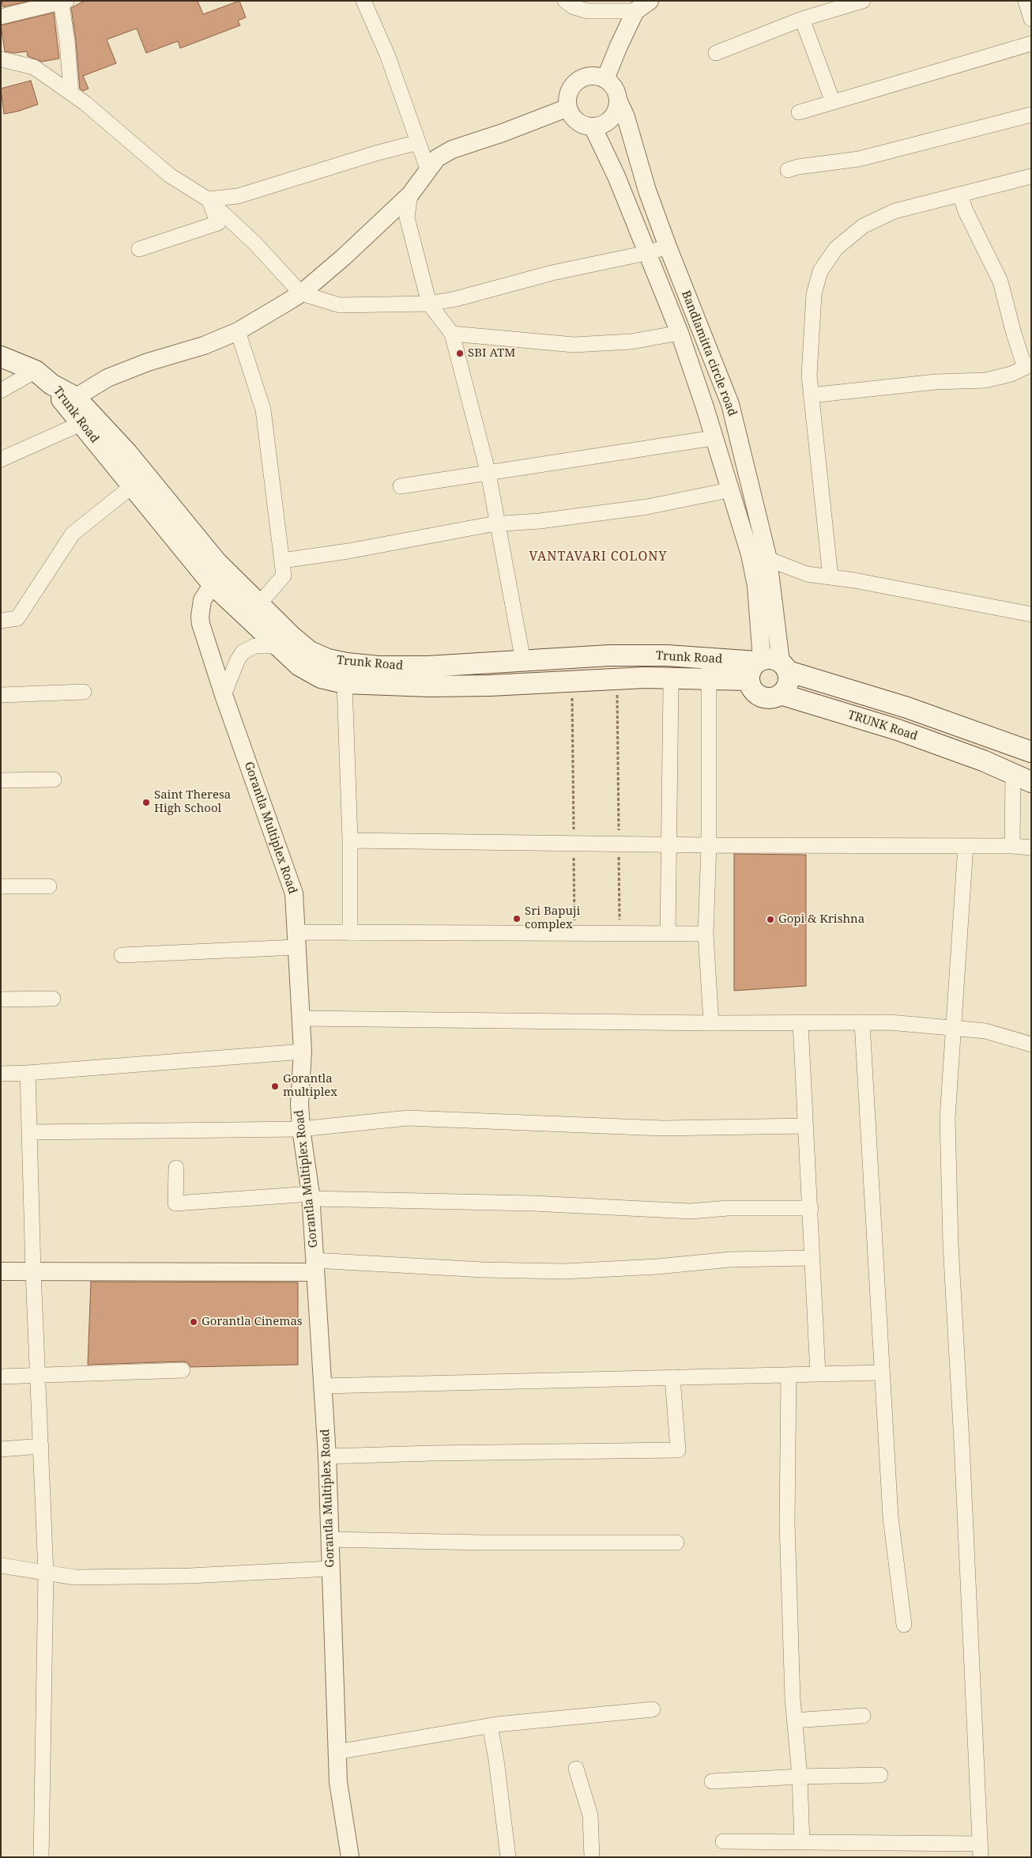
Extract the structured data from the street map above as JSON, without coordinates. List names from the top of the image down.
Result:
{
  "streets": {
    "main road": ["Trunk Road", "TRUNK Road"],
    "street": ["Bandlamitta circle road", "Gorantla Multiplex Road"]
  },
  "crossings": [
    ["Trunk Road", "TRUNK Road"],
    ["Trunk Road", "Gorantla Multiplex Road"]
  ],
  "districts": ["VANTAVARI COLONY"],
  "places": [
    "SBI ATM",
    "Saint Theresa High School",
    "Sri Bapuji complex",
    "Gopi & Krishna",
    "Gorantla multiplex",
    "Gorantla Cinemas"
  ]
}
